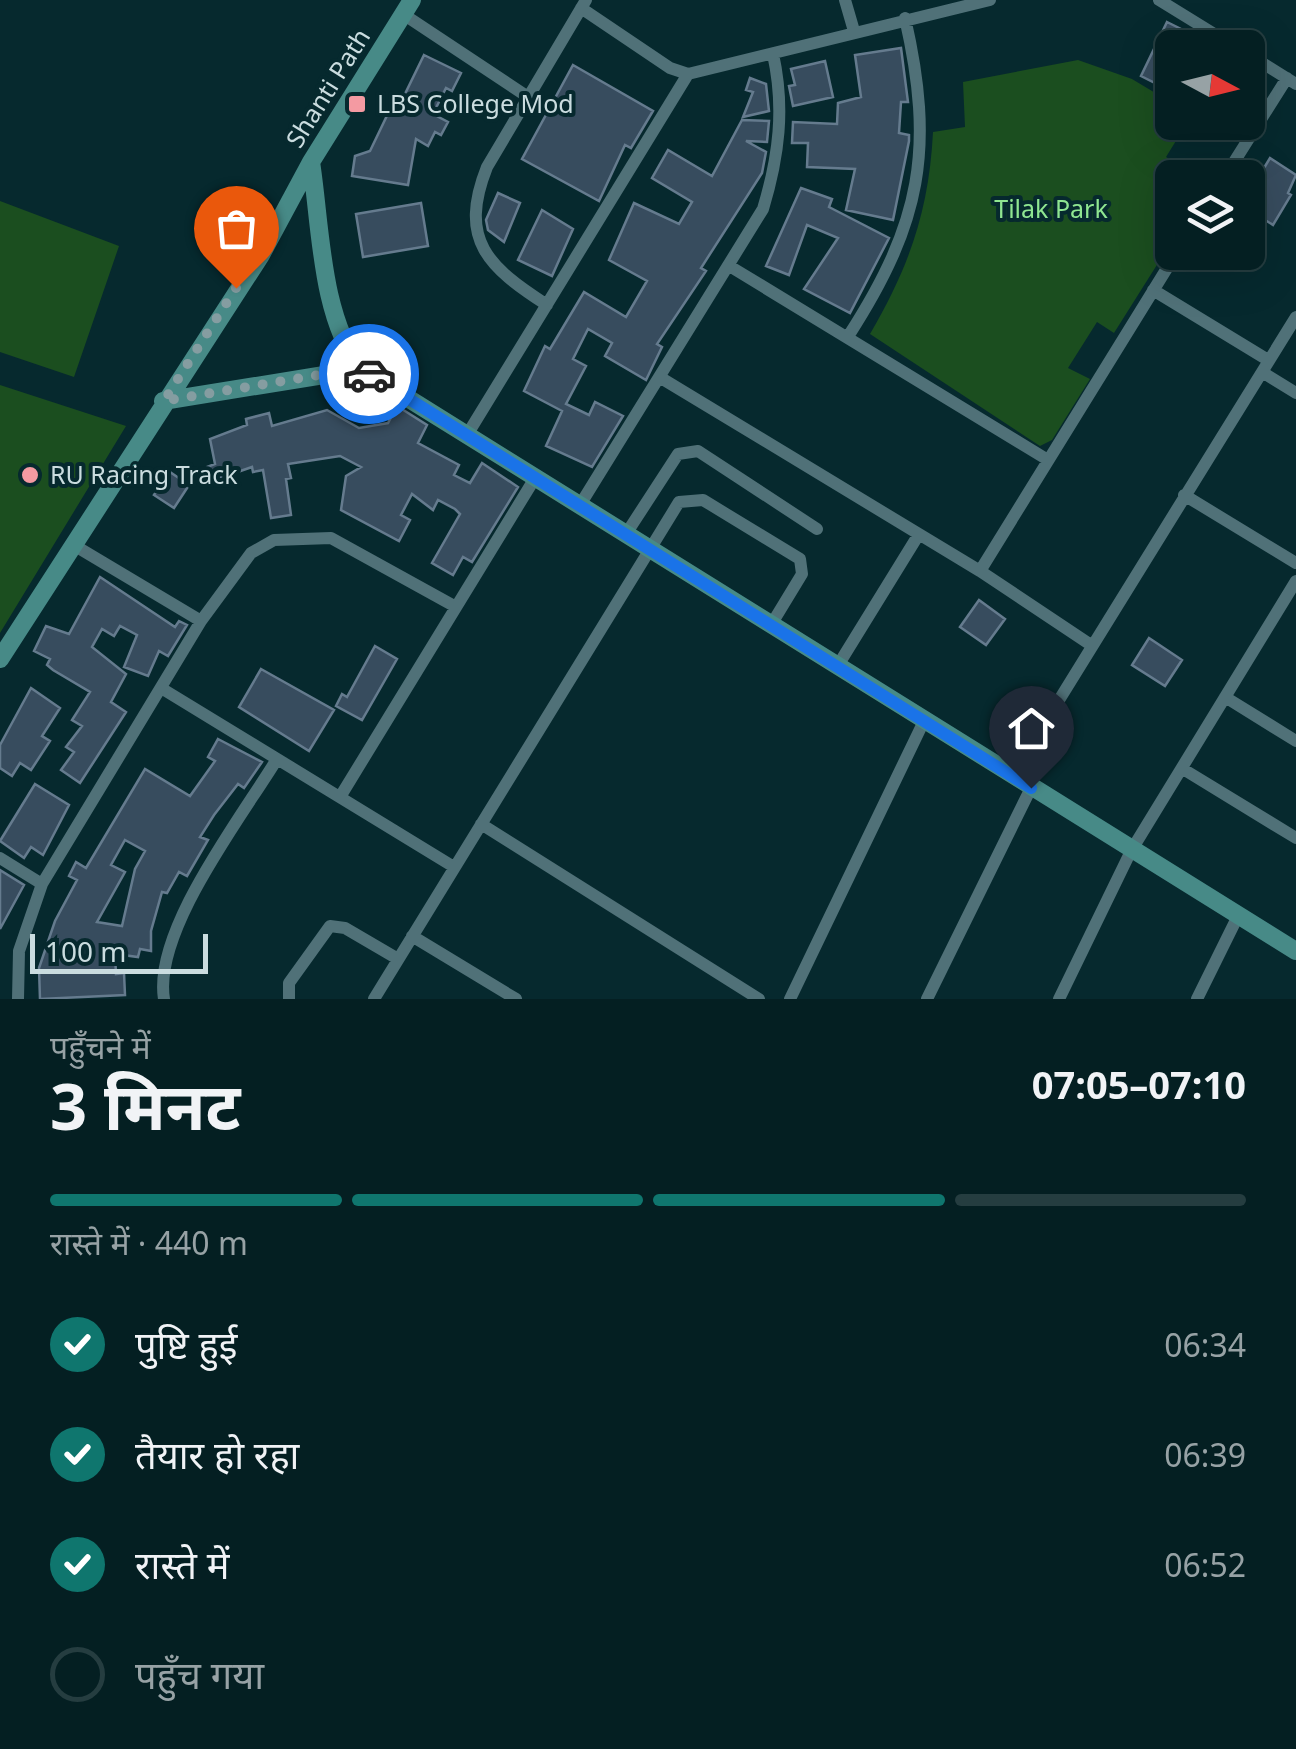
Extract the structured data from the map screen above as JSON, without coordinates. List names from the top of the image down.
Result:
{
  "streets": {
    "street": ["Shanti Path"]
  },
  "parks": ["Tilak Park"],
  "places": {
    "transit": ["LBS College Mod"],
    "other": ["RU Racing Track"]
  },
  "scale_bar": "100 m",
  "north": "right",
  "page": {
    "scale": "100 m",
    "heading": ["3 मिनट", "पहुँचने में", "07:05–07:10"],
    "bar": "रास्ते में · 440 m",
    "list": [
      ["पुष्टि हुई", "06:34"],
      ["तैयार हो रहा", "06:39"],
      ["रास्ते में", "06:52"],
      "पहुँच गया"
    ]
  }
}
